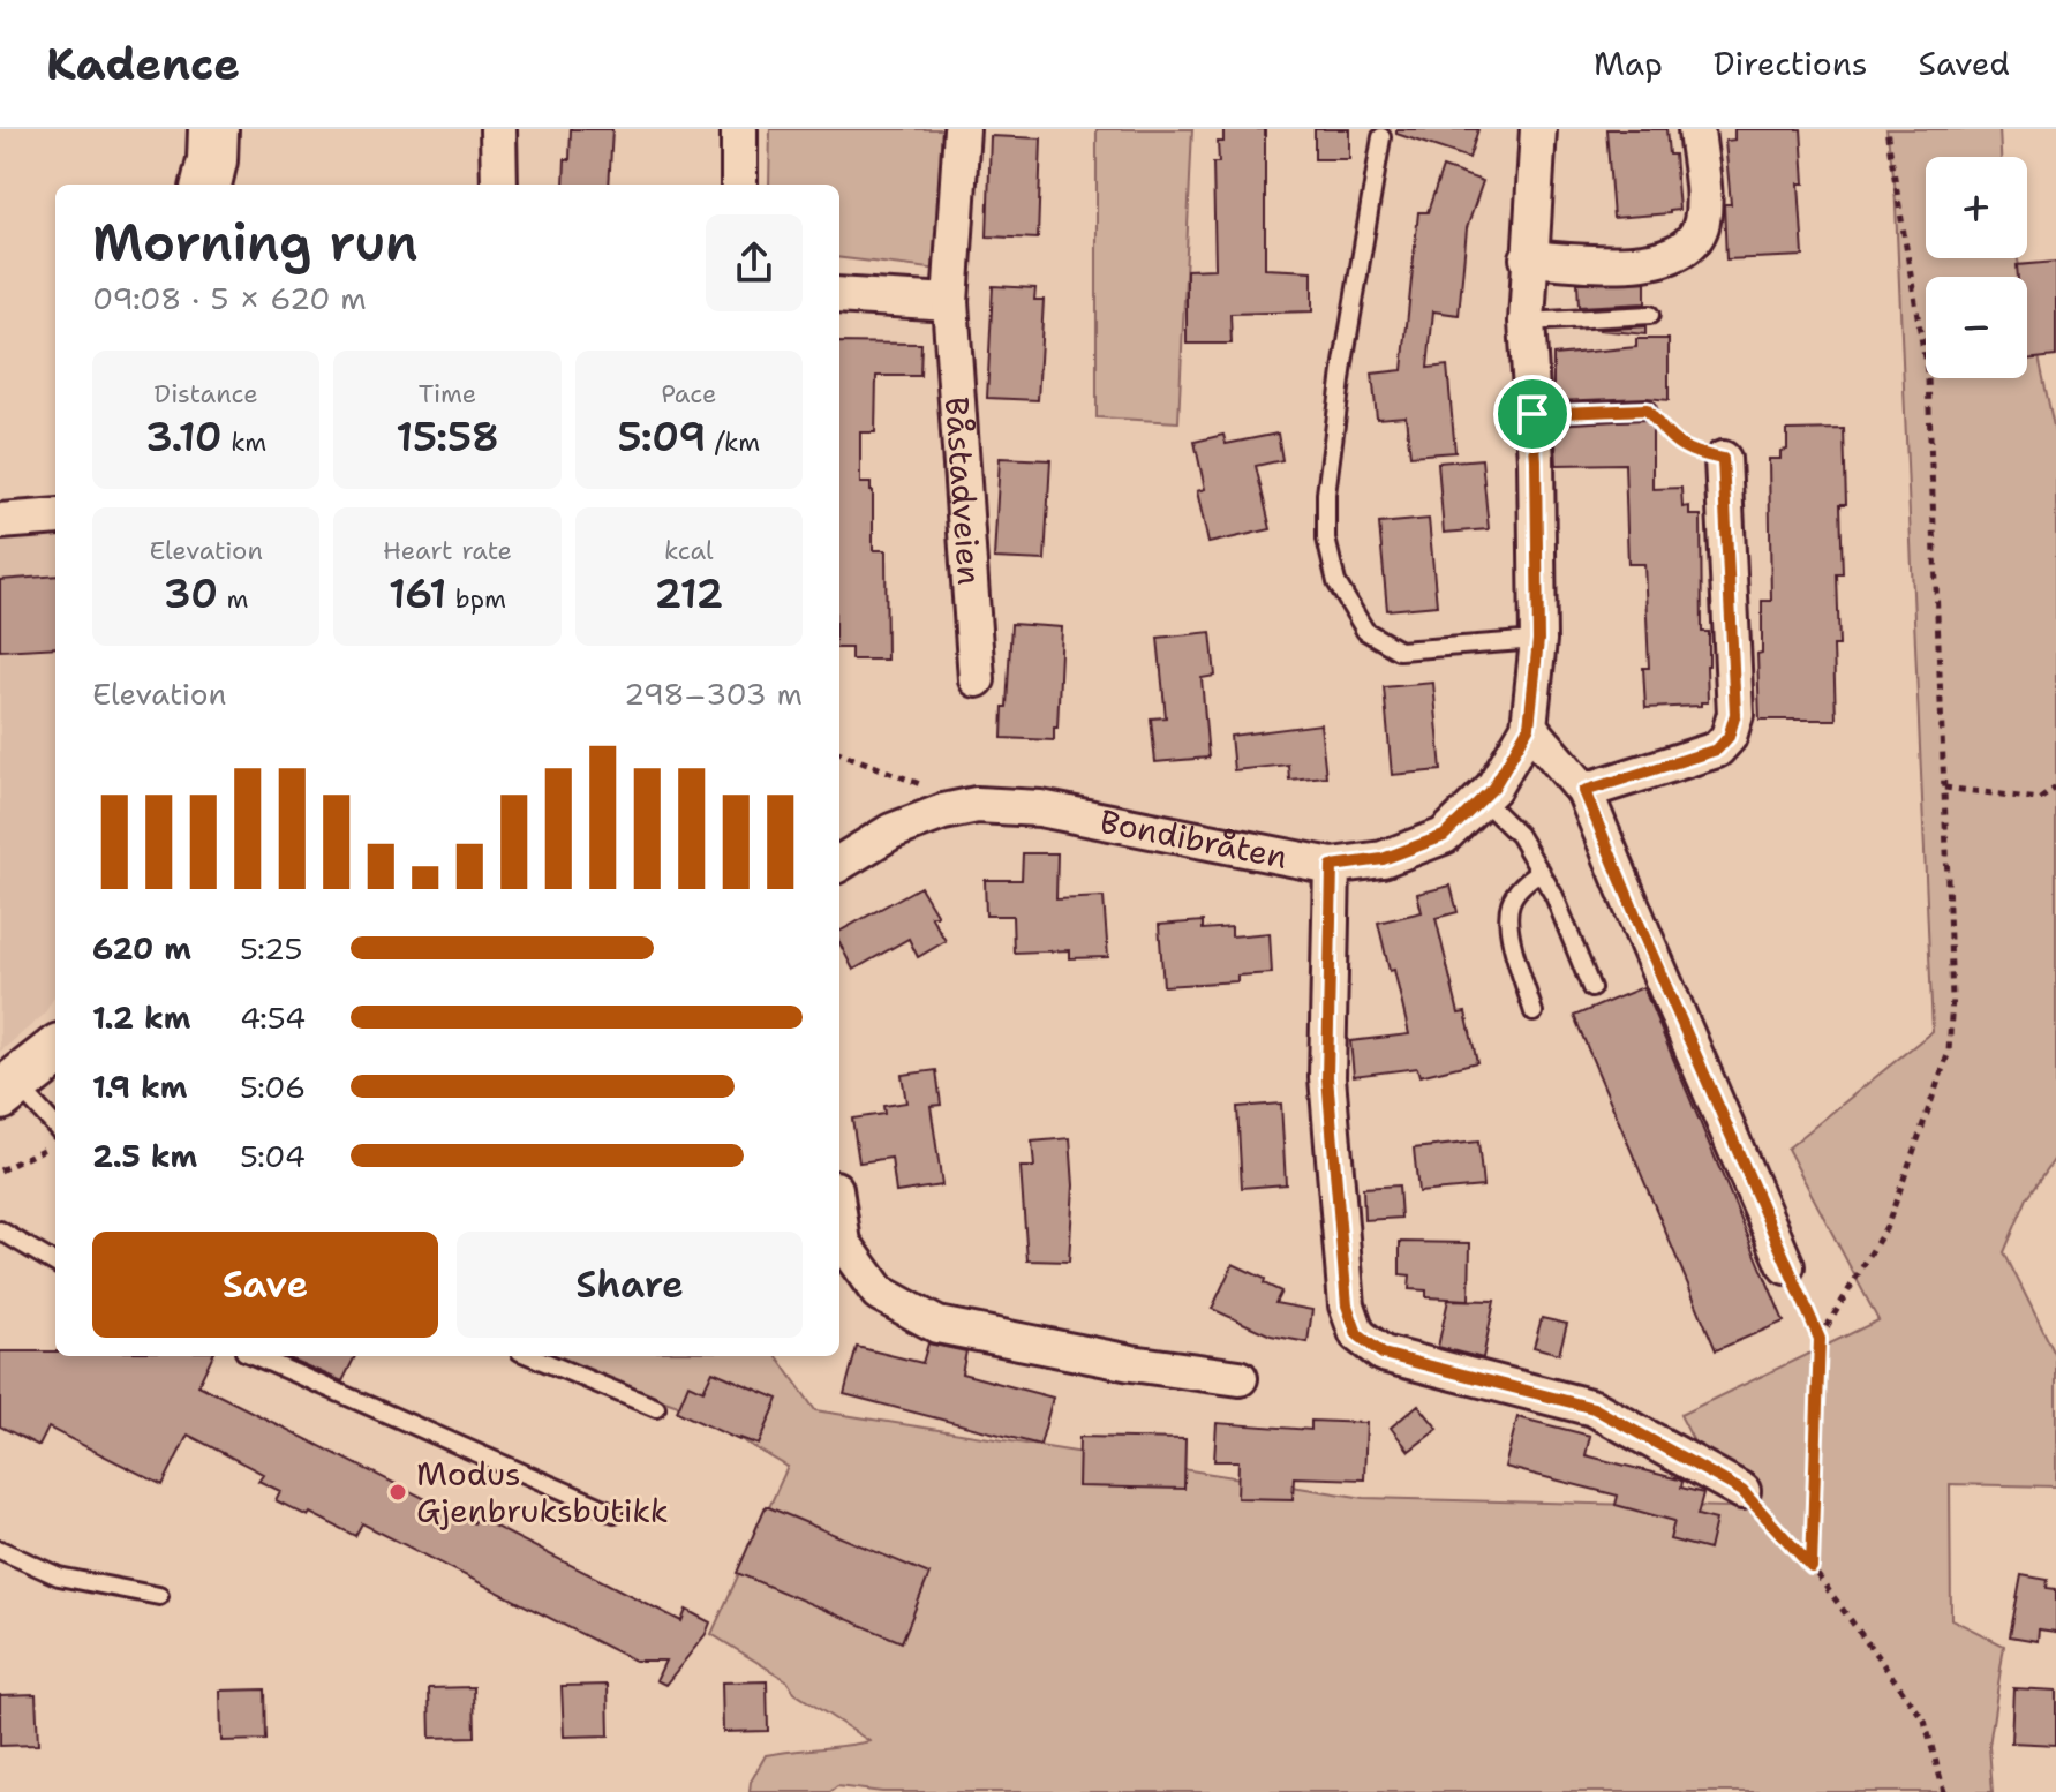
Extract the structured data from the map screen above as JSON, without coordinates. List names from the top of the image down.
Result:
{
  "streets": {
    "street": ["Båstadveien", "Bondibråten"]
  },
  "places": ["Modus Gjenbruksbutikk"],
  "page": {
    "header": "Kadence",
    "nav": ["Map", "Directions", "Saved"],
    "map_buttons": ["+", "−"],
    "heading": ["Morning run", "09:08 · 5 × 620 m"],
    "stats": [
      ["Distance", "3.10 km"],
      ["Time", "15:58"],
      ["Pace", "5:09 /km"],
      ["Elevation", "30 m"],
      ["Heart rate", "161 bpm"],
      ["kcal", "212"]
    ],
    "chart": ["Elevation", "298–303 m"],
    "list": [
      {
        "name": "620 m",
        "note": "5:25"
      },
      {
        "name": "1.2 km",
        "note": "4:54"
      },
      {
        "name": "1.9 km",
        "note": "5:06"
      },
      {
        "name": "2.5 km",
        "note": "5:04"
      }
    ],
    "buttons": ["Save", "Share"]
  }
}
